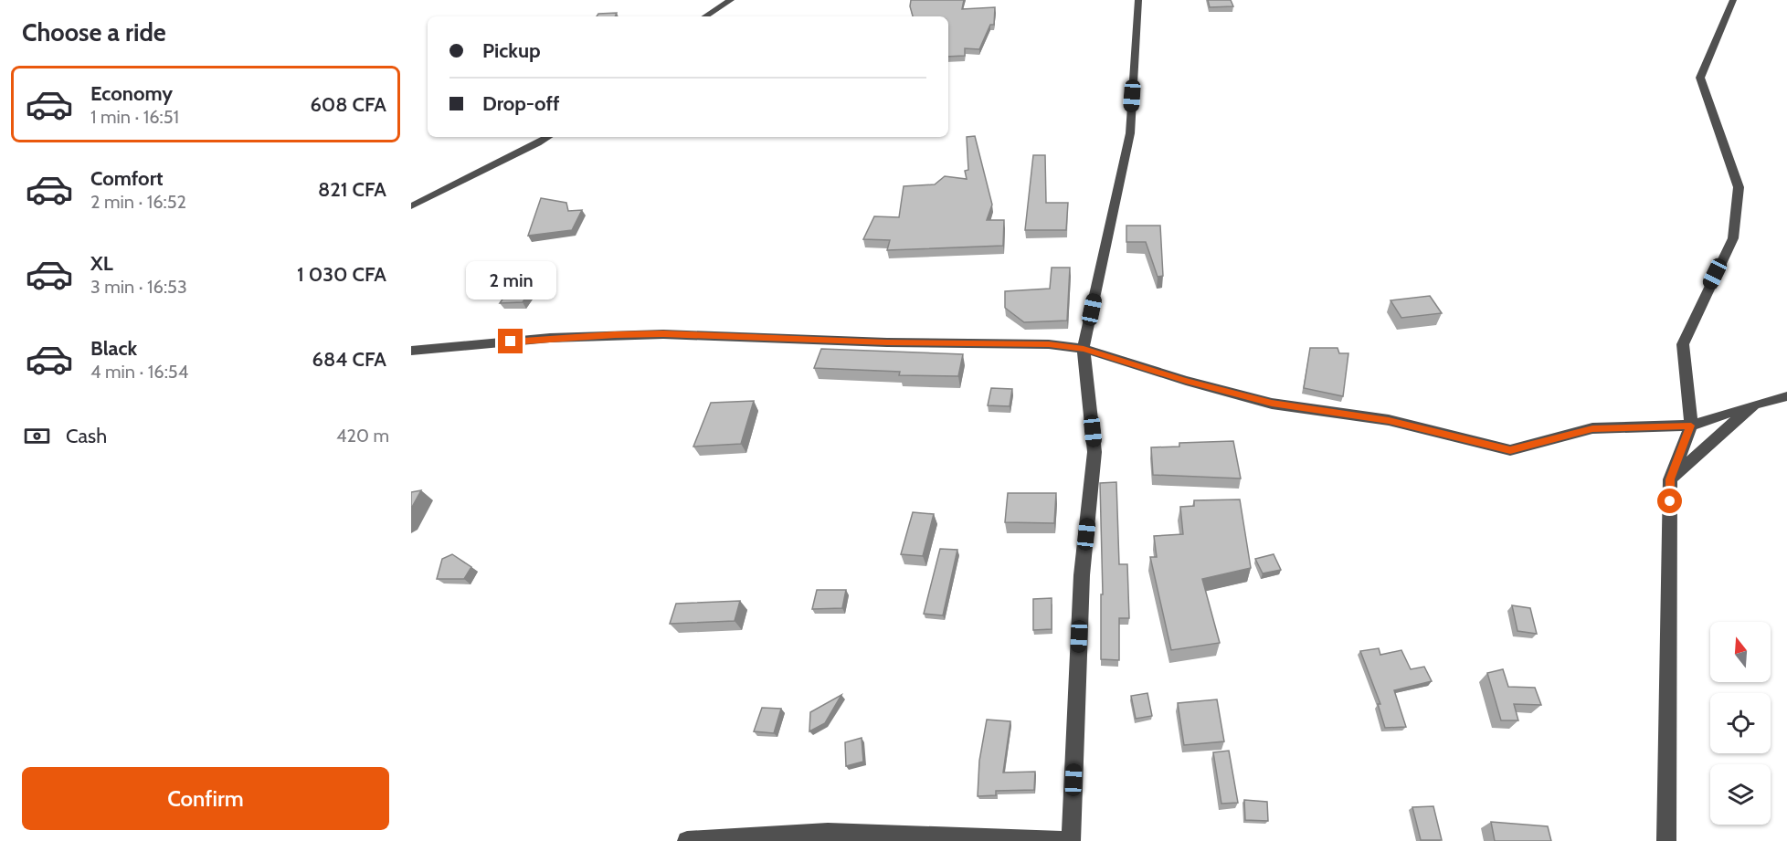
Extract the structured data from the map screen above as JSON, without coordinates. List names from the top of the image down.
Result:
{
  "north": "top",
  "page": {
    "heading": "Choose a ride",
    "banner": ["Pickup", "Drop-off"],
    "list": [
      {
        "name": "Economy",
        "note": "1 min · 16:51",
        "value": "608 CFA"
      },
      {
        "name": "Comfort",
        "note": "2 min · 16:52",
        "value": "821 CFA"
      },
      {
        "name": "XL",
        "note": "3 min · 16:53",
        "value": "1 030 CFA"
      },
      {
        "name": "Black",
        "note": "4 min · 16:54",
        "value": "684 CFA"
      }
    ],
    "bubble": "2 min",
    "pay": ["Cash", "420 m"],
    "buttons": "Confirm"
  }
}
